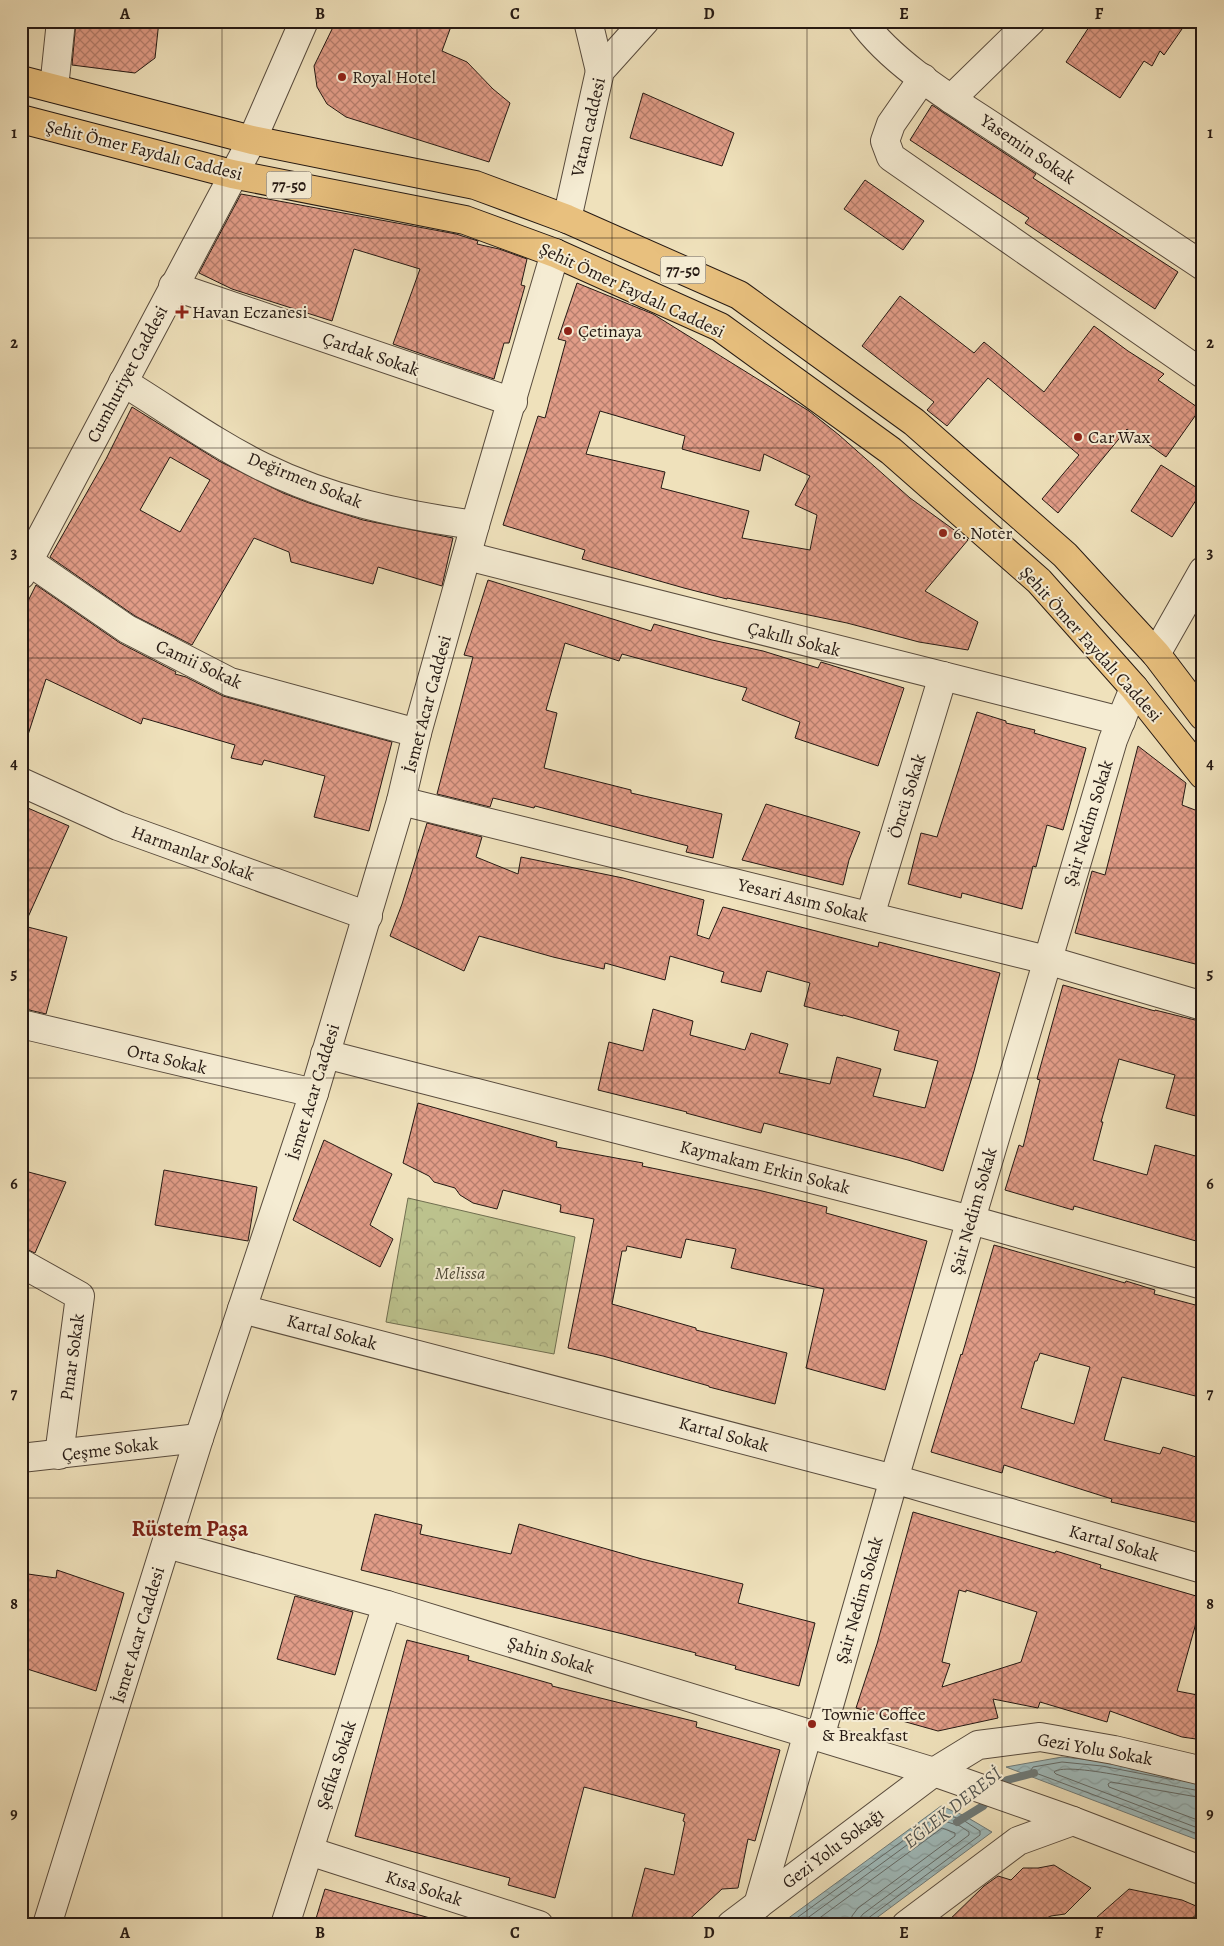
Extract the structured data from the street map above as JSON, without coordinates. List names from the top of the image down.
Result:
{
  "streets": {
    "main road": ["Şehit Ömer Faydalı Caddesi", "77-50"],
    "street": [
      "Vatan caddesi",
      "Yasemin Sokak",
      "Çardak Sokak",
      "Cumhuriyet Caddesi",
      "Değirmen Sokak",
      "Çakıllı Sokak",
      "Camii Sokak",
      "İsmet Acar Caddesi",
      "Öncü Sokak",
      "Şair Nedim Sokak",
      "Harmanlar Sokak",
      "Yesari Asım Sokak",
      "Orta Sokak",
      "Kaymakam Erkin Sokak",
      "Kartal Sokak",
      "Pınar Sokak",
      "Çeşme Sokak",
      "Şahin Sokak",
      "Gezi Yolu Sokak",
      "Şefika Sokak",
      "Gezi Yolu Sokağı",
      "Kısa Sokak"
    ]
  },
  "crossings": [
    ["Vatan caddesi", "Şehit Ömer Faydalı Caddesi"],
    ["Şehit Ömer Faydalı Caddesi", "Cumhuriyet Caddesi"],
    ["Şehit Ömer Faydalı Caddesi", "İsmet Acar Caddesi"],
    ["Şehit Ömer Faydalı Caddesi", "Şair Nedim Sokak"],
    ["Çardak Sokak", "Cumhuriyet Caddesi"],
    ["Çardak Sokak", "İsmet Acar Caddesi"],
    ["Cumhuriyet Caddesi", "Değirmen Sokak"],
    ["Cumhuriyet Caddesi", "Camii Sokak"],
    ["Değirmen Sokak", "İsmet Acar Caddesi"],
    ["Çakıllı Sokak", "İsmet Acar Caddesi"],
    ["Çakıllı Sokak", "Öncü Sokak"],
    ["Çakıllı Sokak", "Şair Nedim Sokak"],
    ["Camii Sokak", "İsmet Acar Caddesi"],
    ["İsmet Acar Caddesi", "Harmanlar Sokak"],
    ["İsmet Acar Caddesi", "Yesari Asım Sokak"],
    ["İsmet Acar Caddesi", "Orta Sokak"],
    ["İsmet Acar Caddesi", "Kaymakam Erkin Sokak"],
    ["İsmet Acar Caddesi", "Kartal Sokak"],
    ["İsmet Acar Caddesi", "Çeşme Sokak"],
    ["İsmet Acar Caddesi", "Şahin Sokak"],
    ["Öncü Sokak", "Yesari Asım Sokak"],
    ["Şair Nedim Sokak", "Yesari Asım Sokak"],
    ["Şair Nedim Sokak", "Kaymakam Erkin Sokak"],
    ["Şair Nedim Sokak", "Kartal Sokak"],
    ["Şair Nedim Sokak", "Şahin Sokak"],
    ["Şair Nedim Sokak", "Gezi Yolu Sokağı"],
    ["Pınar Sokak", "Çeşme Sokak"],
    ["Şahin Sokak", "Gezi Yolu Sokak"],
    ["Şahin Sokak", "Şefika Sokak"],
    ["Şahin Sokak", "Gezi Yolu Sokağı"],
    ["Gezi Yolu Sokak", "Gezi Yolu Sokağı"],
    ["Şefika Sokak", "Kısa Sokak"]
  ],
  "districts": ["Rüstem Paşa"],
  "water": ["EĞLEK DERESİ"],
  "parks": ["Melissa"],
  "places": {
    "other": [
      "Royal Hotel",
      "Çetinaya",
      "Car Wax",
      "6. Noter",
      "Townie Coffee & Breakfast"
    ],
    "health": ["Havan Eczanesi"]
  },
  "grid": {
    "columns": [
      "A",
      "B",
      "C",
      "D",
      "E",
      "F"
    ],
    "rows": [
      "1",
      "2",
      "3",
      "4",
      "5",
      "6",
      "7",
      "8",
      "9"
    ]
  }
}
